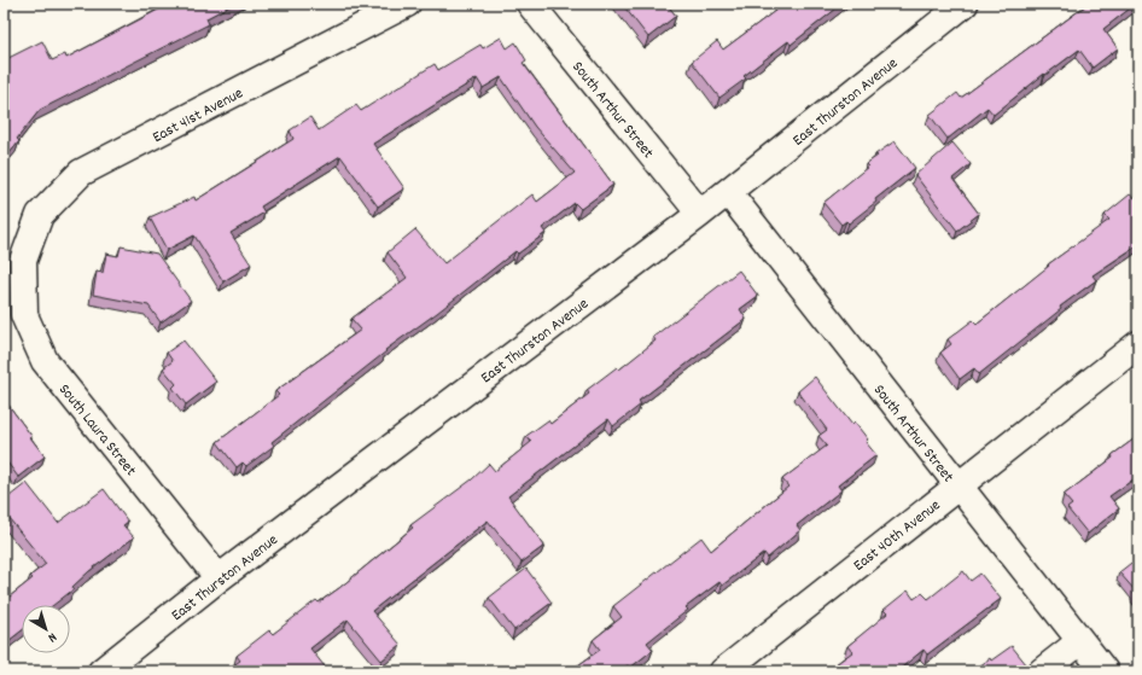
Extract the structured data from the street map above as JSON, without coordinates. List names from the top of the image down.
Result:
{
  "streets": {
    "street": [
      "East Thurston Avenue",
      "South Arthur Street",
      "East 41st Avenue",
      "South Laura Street",
      "East 40th Avenue"
    ]
  },
  "crossings": [
    ["East Thurston Avenue", "South Arthur Street"],
    ["East Thurston Avenue", "South Laura Street"],
    ["South Arthur Street", "East 40th Avenue"],
    ["East 41st Avenue", "South Laura Street"]
  ],
  "north": "bottom right"
}
